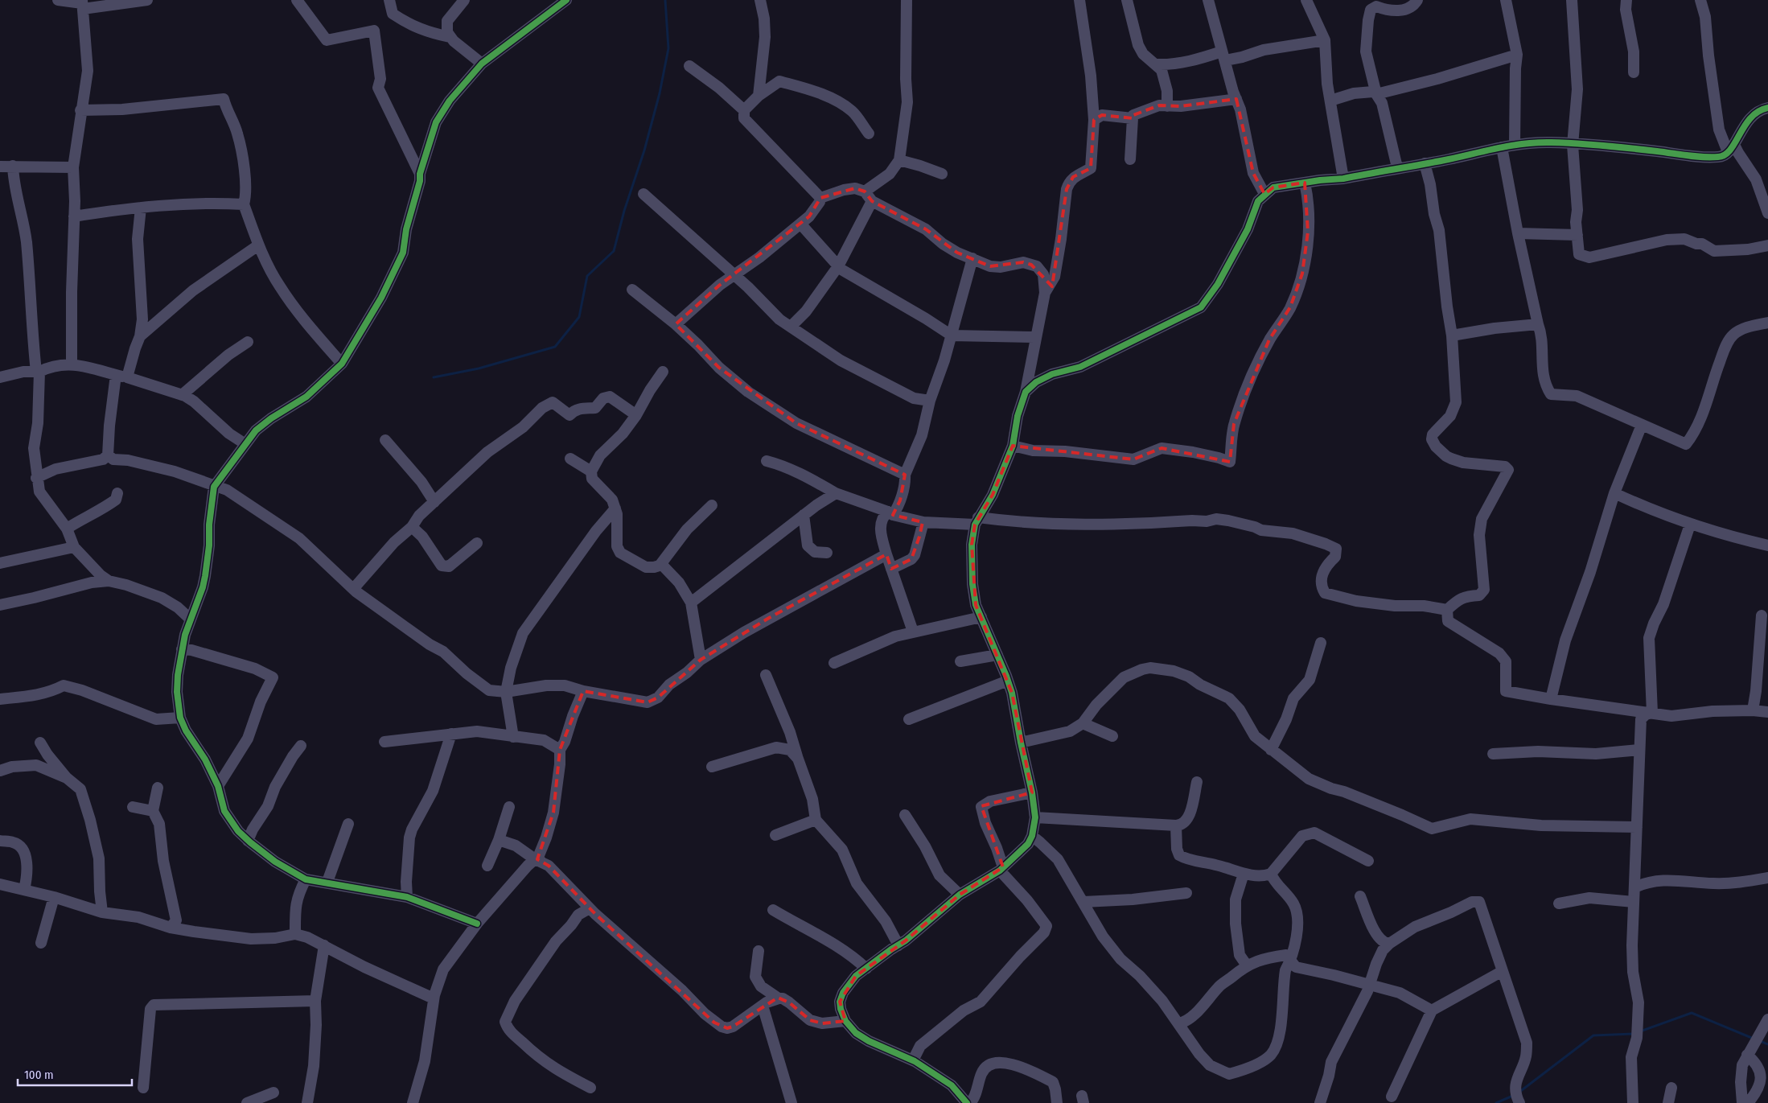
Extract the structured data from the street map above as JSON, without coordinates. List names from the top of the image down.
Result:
{
  "scale_bar": "100 m"
}
